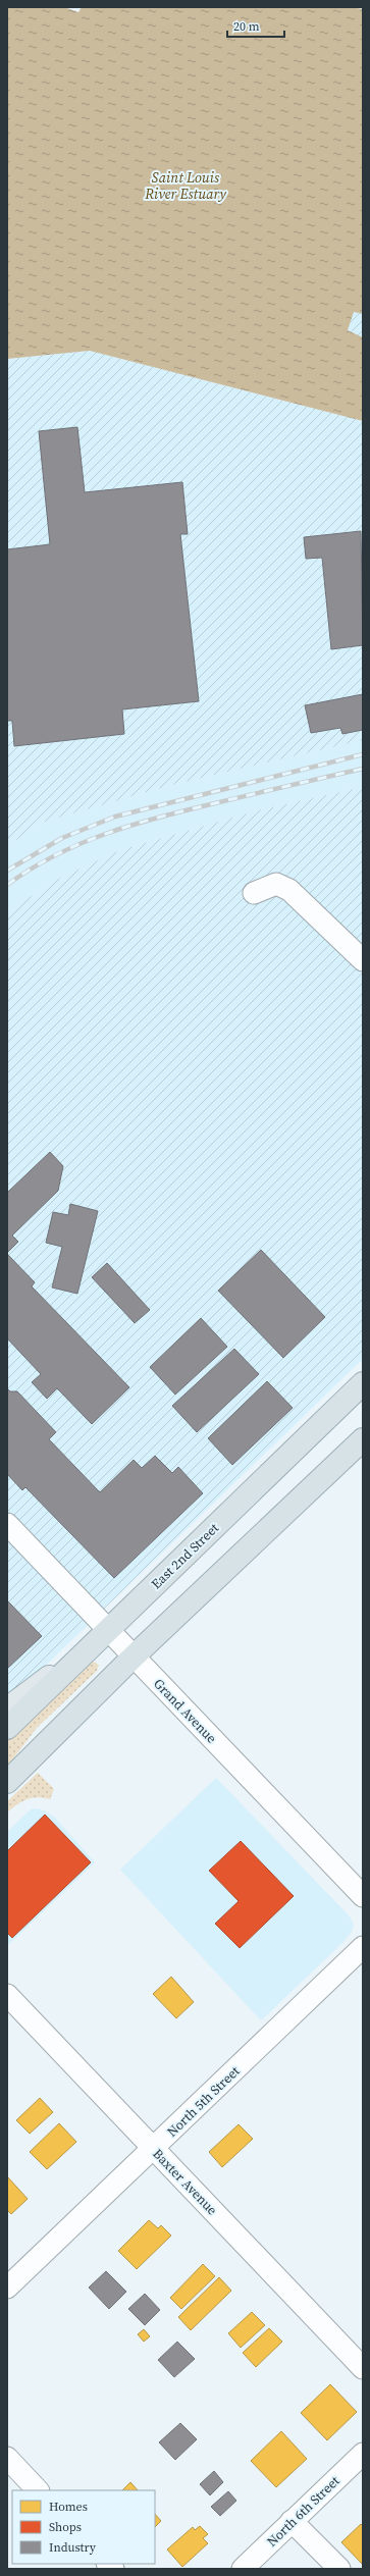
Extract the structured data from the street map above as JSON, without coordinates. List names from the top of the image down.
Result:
{
  "streets": {
    "highway": ["East 2nd Street"],
    "street": [
      "Grand Avenue",
      "North 5th Street",
      "Baxter Avenue",
      "North 6th Street"
    ]
  },
  "crossings": [
    ["East 2nd Street", "Grand Avenue"],
    ["North 5th Street", "Baxter Avenue"]
  ],
  "water": ["Saint Louis River Estuary"],
  "legend": ["Homes", "Shops", "Industry"],
  "scale_bar": "20 m"
}
